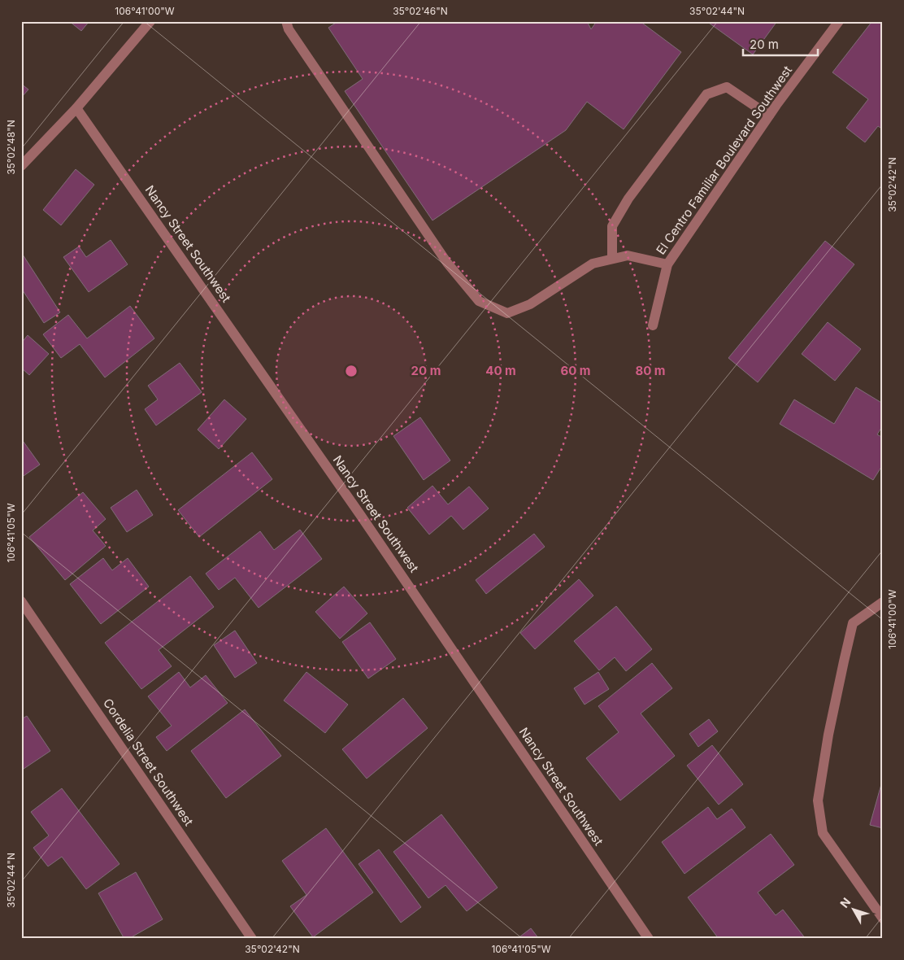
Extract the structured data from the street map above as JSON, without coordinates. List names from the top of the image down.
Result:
{
  "streets": {
    "street": ["El Centro Familiar Boulevard Southwest", "Nancy Street Southwest", "Cordelia Street Southwest"]
  },
  "scale_bar": "20 m",
  "north": "top left",
  "coordinates": [
    "106°41'00\"W",
    "35°02'46\"N",
    "35°02'44\"N",
    "35°02'48\"N",
    "35°02'42\"N",
    "106°41'05\"W"
  ],
  "rings": [
    "20 m",
    "40 m",
    "60 m",
    "80 m"
  ]
}
